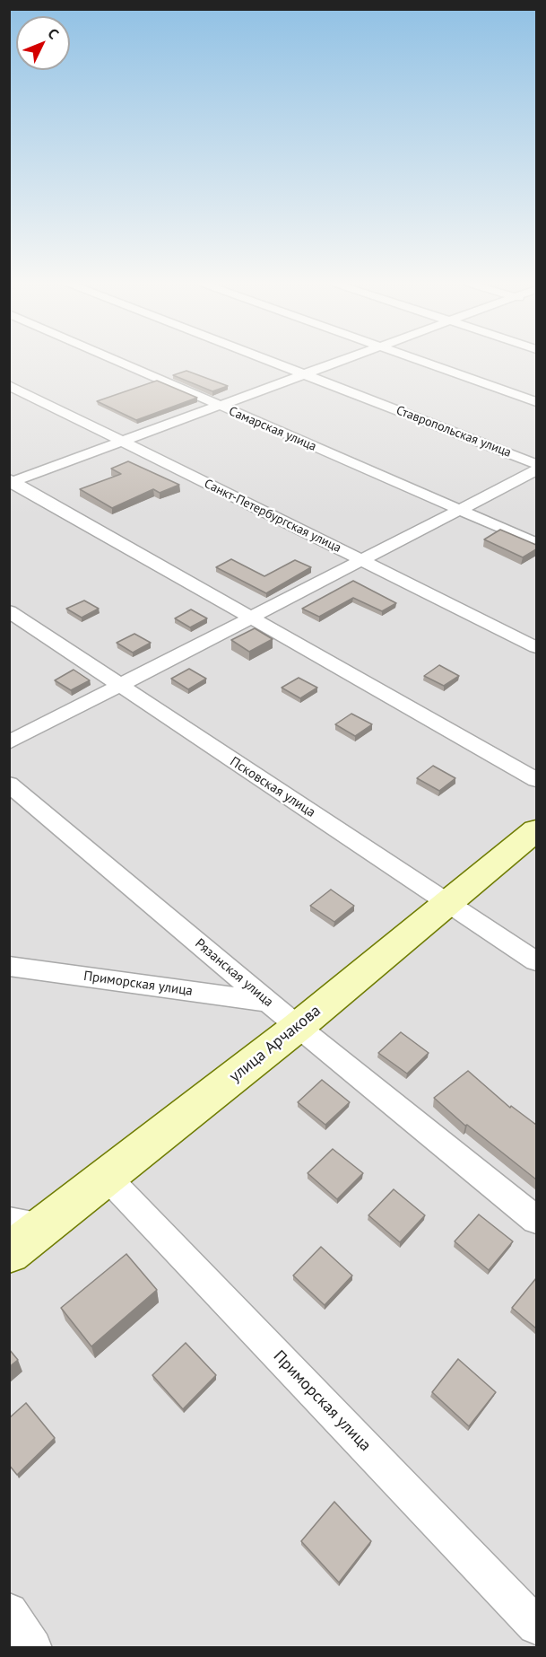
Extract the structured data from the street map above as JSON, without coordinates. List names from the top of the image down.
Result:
{
  "streets": {
    "street": [
      "Самарская улица",
      "Ставропольская улица",
      "Санкт-Петербургская улица",
      "Псковская улица",
      "Рязанская улица",
      "Приморская улица",
      "улица Арчакова"
    ]
  },
  "crossings": [
    ["Псковская улица", "улица Арчакова"],
    ["Рязанская улица", "Приморская улица"],
    ["Рязанская улица", "улица Арчакова"],
    ["Приморская улица", "улица Арчакова"]
  ],
  "north": "top right"
}
